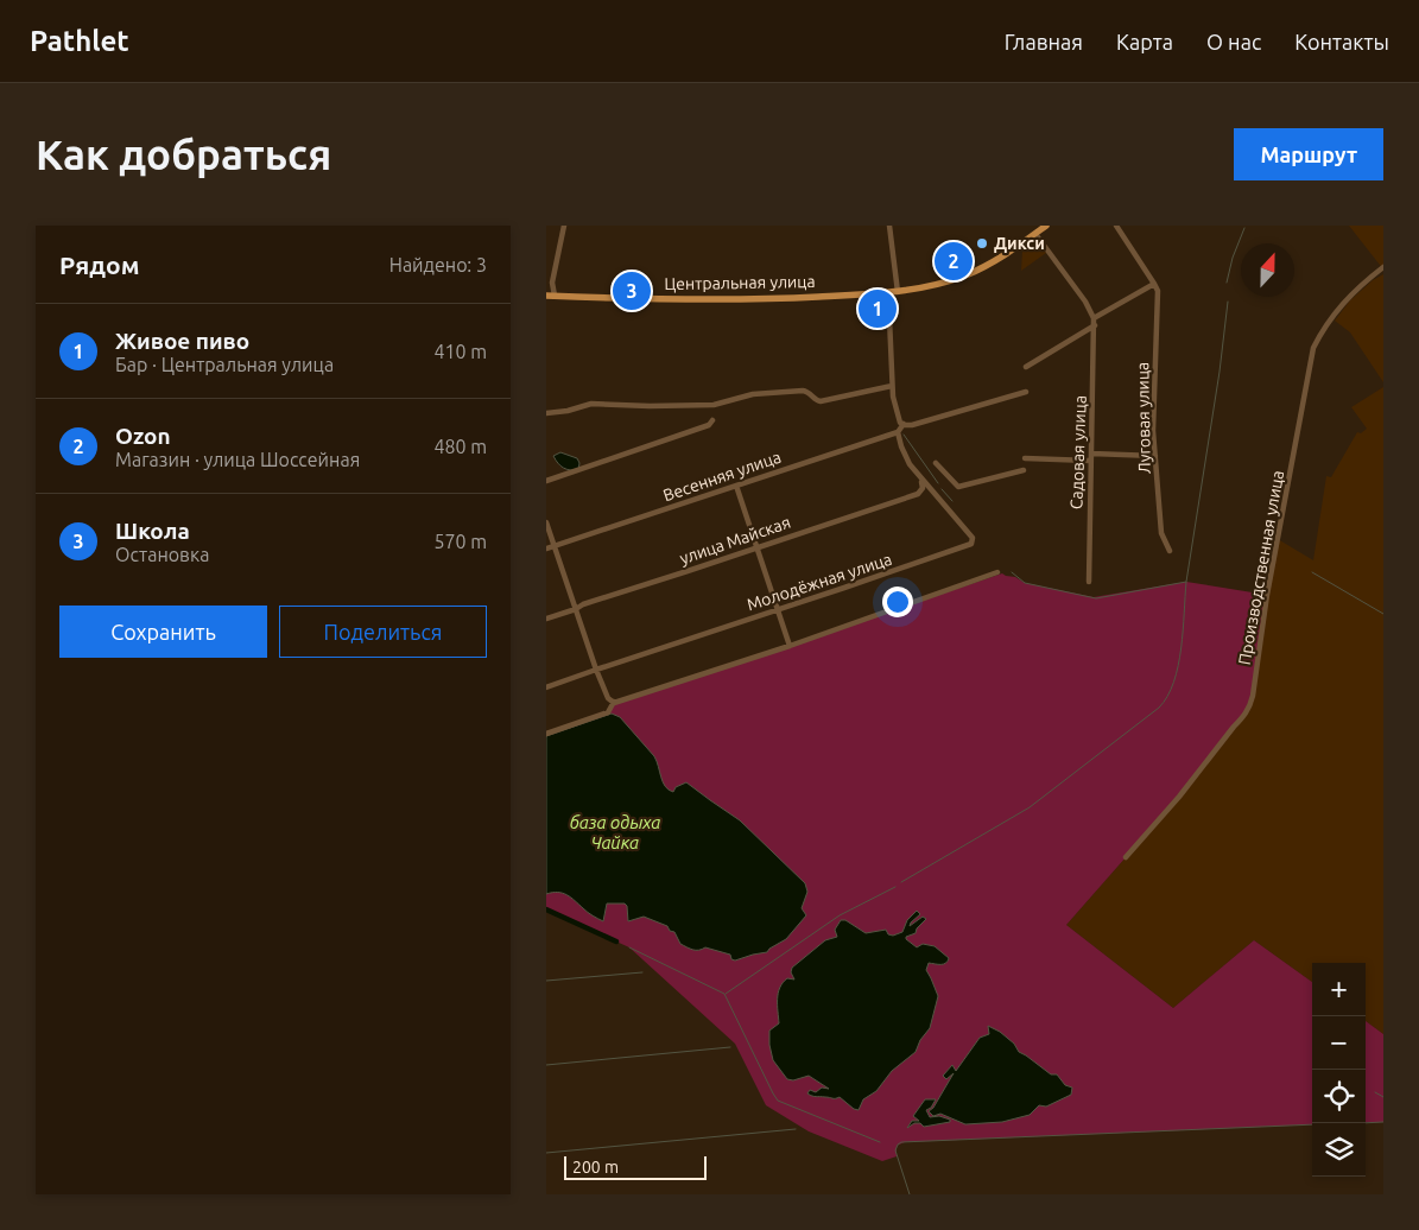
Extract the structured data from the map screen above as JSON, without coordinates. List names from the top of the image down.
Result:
{
  "streets": {
    "main road": ["Центральная улица"],
    "street": [
      "Луговая улица",
      "Садовая улица",
      "Весенняя улица",
      "улица Майская",
      "Производственная улица",
      "Молодёжная улица"
    ]
  },
  "crossings": [
    ["Весенняя улица", "Молодёжная улица"],
    ["улица Майская", "Молодёжная улица"]
  ],
  "water": ["база одыха Чайка"],
  "places": ["Дикси"],
  "scale_bar": "200 m",
  "north": "top",
  "page": {
    "header": "Pathlet",
    "nav": [
      "Главная",
      "Карта",
      "О нас",
      "Контакты"
    ],
    "buttons": [
      "Маршрут",
      ["Сохранить", "Поделиться"]
    ],
    "title": "Как добраться",
    "heading": ["Рядом", "Найдено: 3"],
    "pins": ["2", "3", "1"],
    "list": [
      {
        "mark": "1",
        "name": "Живое пиво",
        "note": "Бар · Центральная улица",
        "value": "410 m"
      },
      {
        "mark": "2",
        "name": "Ozon",
        "note": "Магазин · улица Шоссейная",
        "value": "480 m"
      },
      {
        "mark": "3",
        "name": "Школа",
        "note": "Остановка",
        "value": "570 m"
      }
    ],
    "map_buttons": ["+", "−"],
    "scale": "200 m"
  }
}
